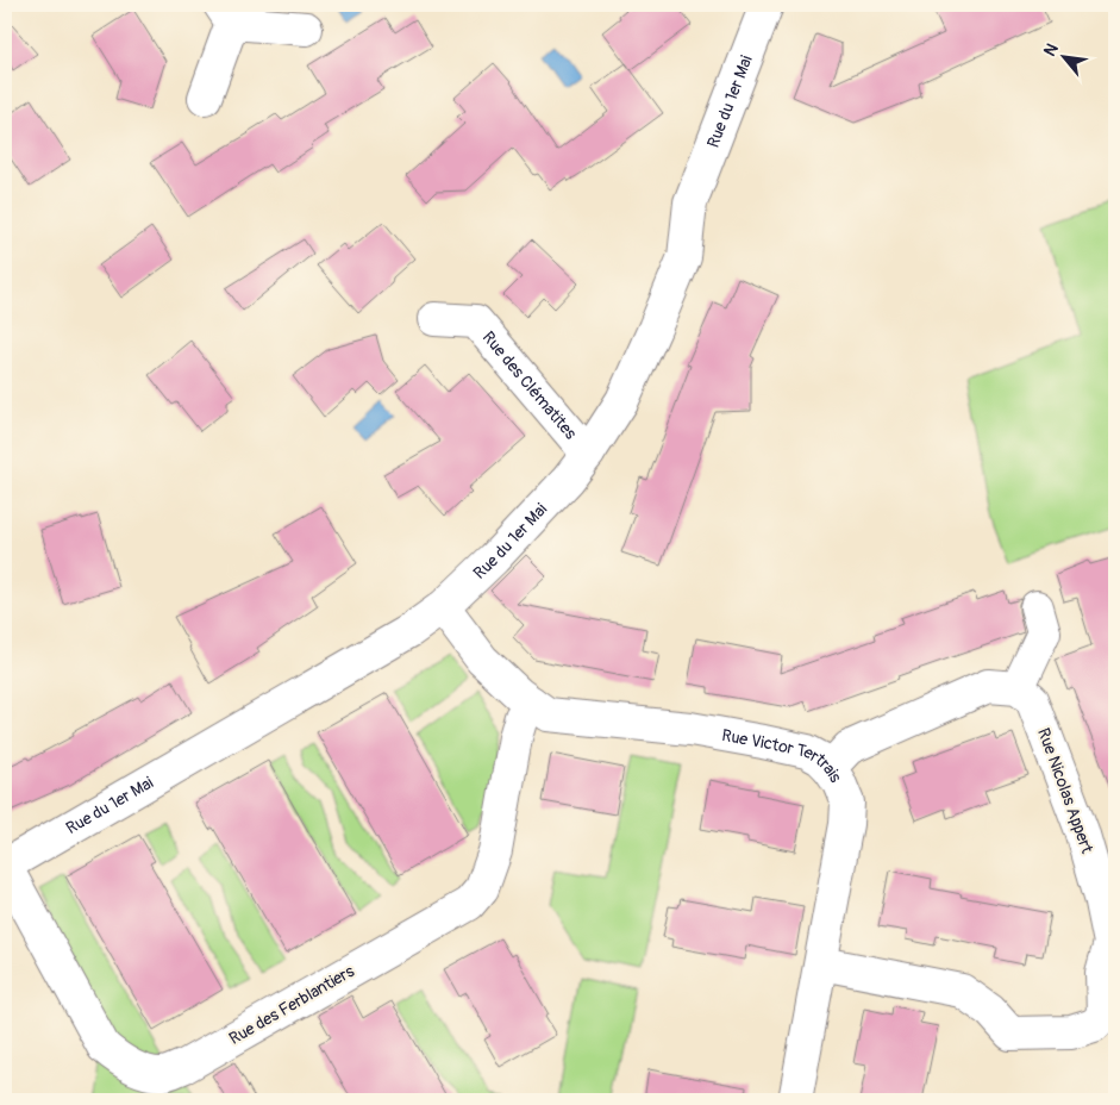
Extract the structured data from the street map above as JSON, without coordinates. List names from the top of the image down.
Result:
{
  "streets": {
    "street": [
      "Rue du 1er Mai",
      "Rue des Clématites",
      "Rue Victor Tertrais",
      "Rue Nicolas Appert",
      "Rue des Ferblantiers"
    ]
  },
  "crossings": [
    ["Rue du 1er Mai", "Rue des Clématites"],
    ["Rue du 1er Mai", "Rue Victor Tertrais"],
    ["Rue du 1er Mai", "Rue des Ferblantiers"],
    ["Rue Victor Tertrais", "Rue Nicolas Appert"],
    ["Rue Victor Tertrais", "Rue des Ferblantiers"]
  ],
  "north": "top left"
}
